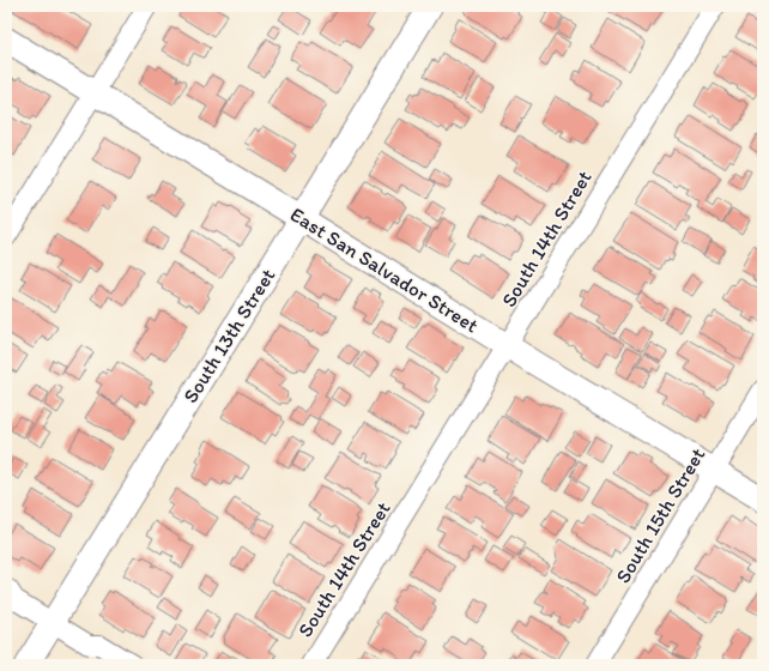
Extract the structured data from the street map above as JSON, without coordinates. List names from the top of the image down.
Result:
{
  "streets": {
    "street": [
      "South 14th Street",
      "East San Salvador Street",
      "South 13th Street",
      "South 15th Street"
    ]
  },
  "crossings": [
    ["South 14th Street", "East San Salvador Street"],
    ["East San Salvador Street", "South 13th Street"],
    ["East San Salvador Street", "South 15th Street"]
  ]
}
